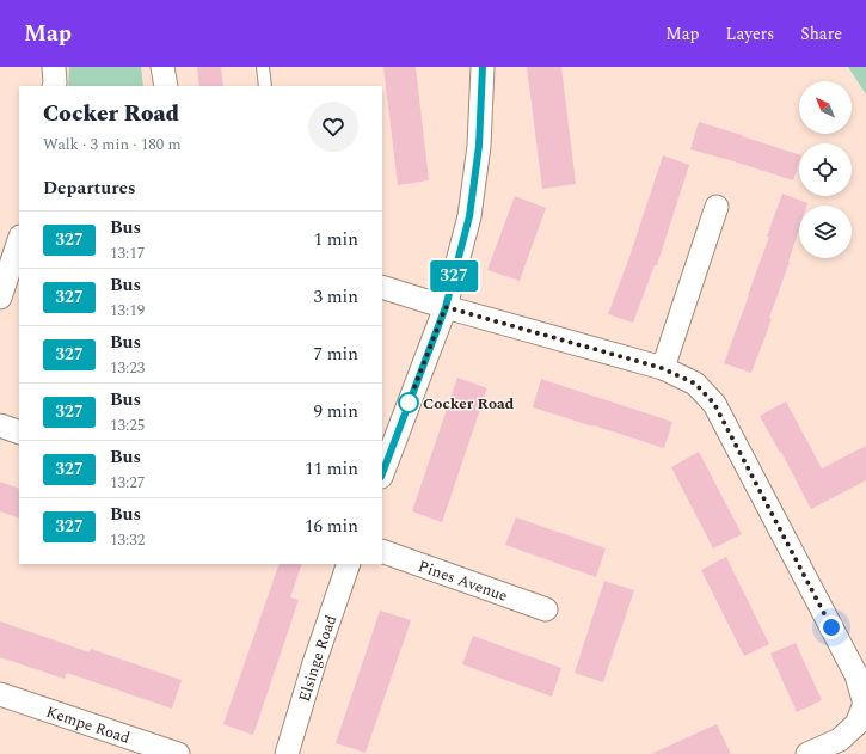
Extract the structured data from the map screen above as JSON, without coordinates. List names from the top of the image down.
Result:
{
  "streets": {
    "street": ["Pines Avenue", "Elsinge Road", "Kempe Road"]
  },
  "places": ["Cocker Road"],
  "lines": ["bus line 327"],
  "north": "top left",
  "page": {
    "header": "Map",
    "nav": ["Map", "Layers", "Share"],
    "on_map": "327",
    "heading": [
      ["Cocker Road", "Walk · 3 min · 180 m"],
      "Departures"
    ],
    "list": [
      {
        "mark": "327",
        "name": "Bus",
        "note": "13:17",
        "value": "1 min"
      },
      {
        "mark": "327",
        "name": "Bus",
        "note": "13:19",
        "value": "3 min"
      },
      {
        "mark": "327",
        "name": "Bus",
        "note": "13:23",
        "value": "7 min"
      },
      {
        "mark": "327",
        "name": "Bus",
        "note": "13:25",
        "value": "9 min"
      },
      {
        "mark": "327",
        "name": "Bus",
        "note": "13:27",
        "value": "11 min"
      },
      {
        "mark": "327",
        "name": "Bus",
        "note": "13:32",
        "value": "16 min"
      }
    ]
  }
}
